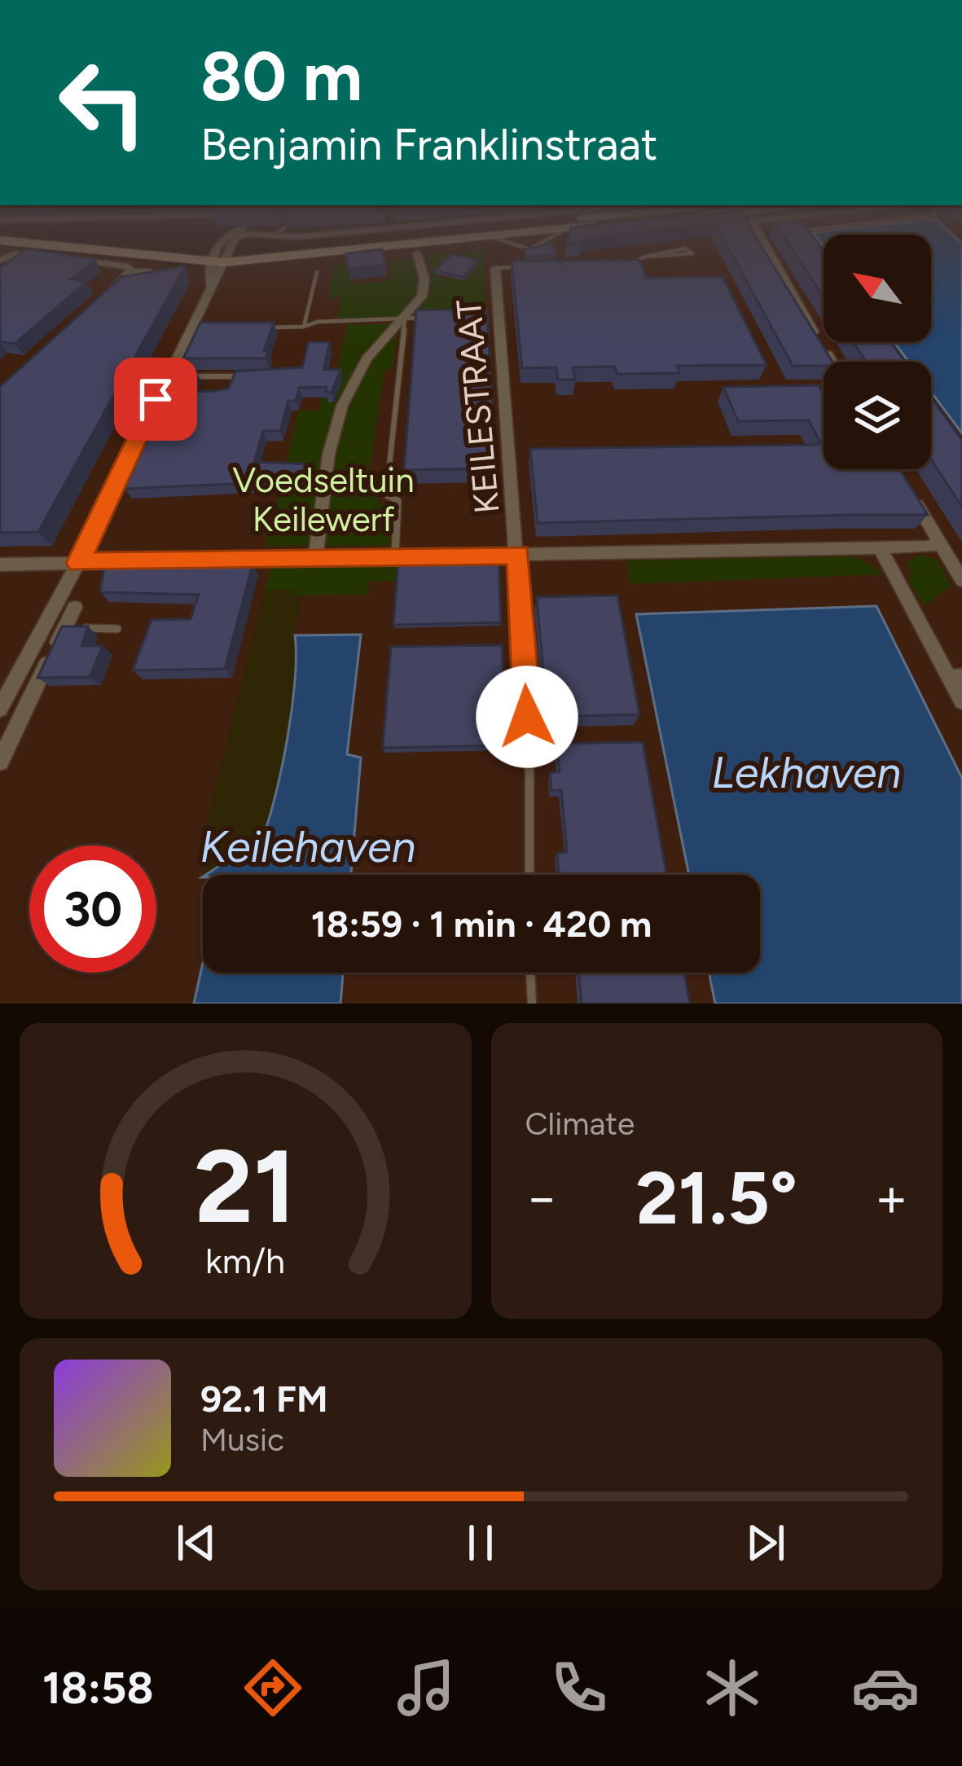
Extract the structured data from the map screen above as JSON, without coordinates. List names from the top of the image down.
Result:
{
  "streets": {
    "street": ["KEILESTRAAT"]
  },
  "water": ["Lekhaven", "Keilehaven"],
  "parks": ["Voedseltuin Keilewerf"],
  "north": "top left",
  "page": {
    "turn": ["80 m", "Benjamin Franklinstraat"],
    "limit": "30",
    "trip": "18:59 · 1 min · 420 m",
    "tile": "Climate",
    "heat": ["−", "21.5°", "+"],
    "song": ["92.1 FM", "Music"],
    "tabs": "18:58",
    "gauge": ["21", "km/h"]
  }
}
